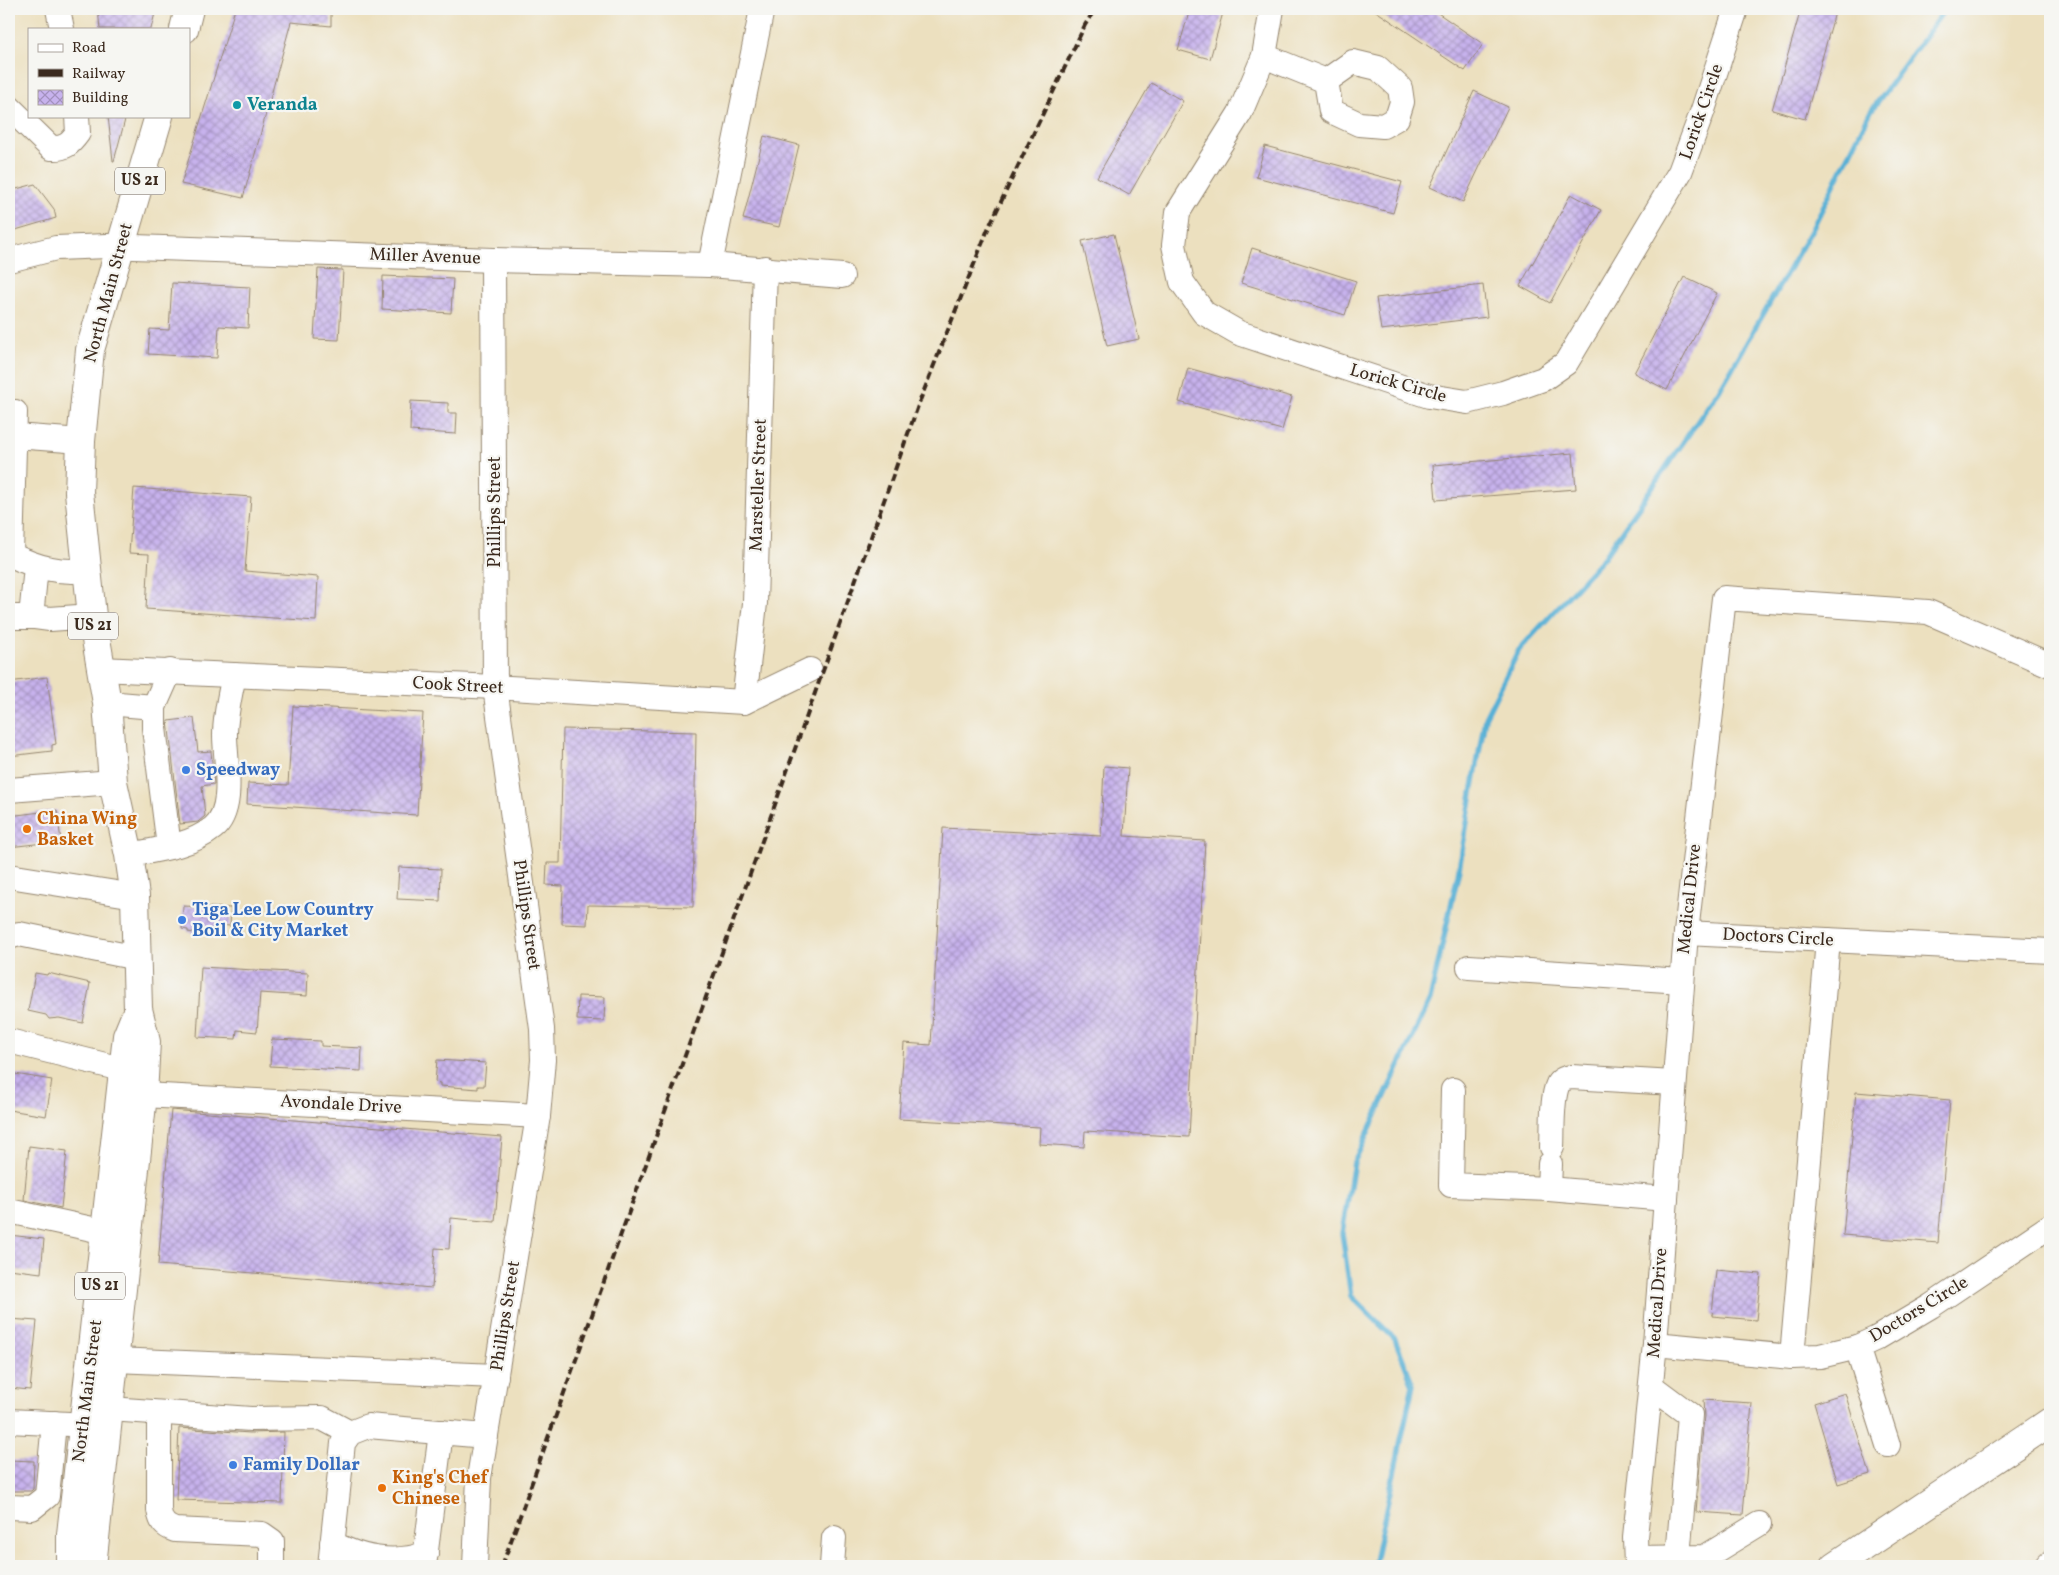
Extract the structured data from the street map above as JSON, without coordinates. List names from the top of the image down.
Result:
{
  "streets": {
    "main road": ["US 21", "North Main Street"],
    "street": [
      "Lorick Circle",
      "Miller Avenue",
      "Marsteller Street",
      "Phillips Street",
      "Cook Street",
      "Medical Drive",
      "Doctors Circle",
      "Avondale Drive"
    ]
  },
  "crossings": [
    ["Miller Avenue", "North Main Street"],
    ["Miller Avenue", "Marsteller Street"],
    ["Miller Avenue", "Phillips Street"],
    ["North Main Street", "Cook Street"],
    ["North Main Street", "Avondale Drive"],
    ["Marsteller Street", "Cook Street"],
    ["Phillips Street", "Cook Street"],
    ["Phillips Street", "Avondale Drive"],
    ["Medical Drive", "Doctors Circle"]
  ],
  "places": [
    "Veranda",
    "Speedway",
    "China Wing Basket",
    "Tiga Lee Low Country Boil & City Market",
    "Family Dollar",
    "King's Chef Chinese"
  ],
  "legend": ["Road", "Railway", "Building"]
}
